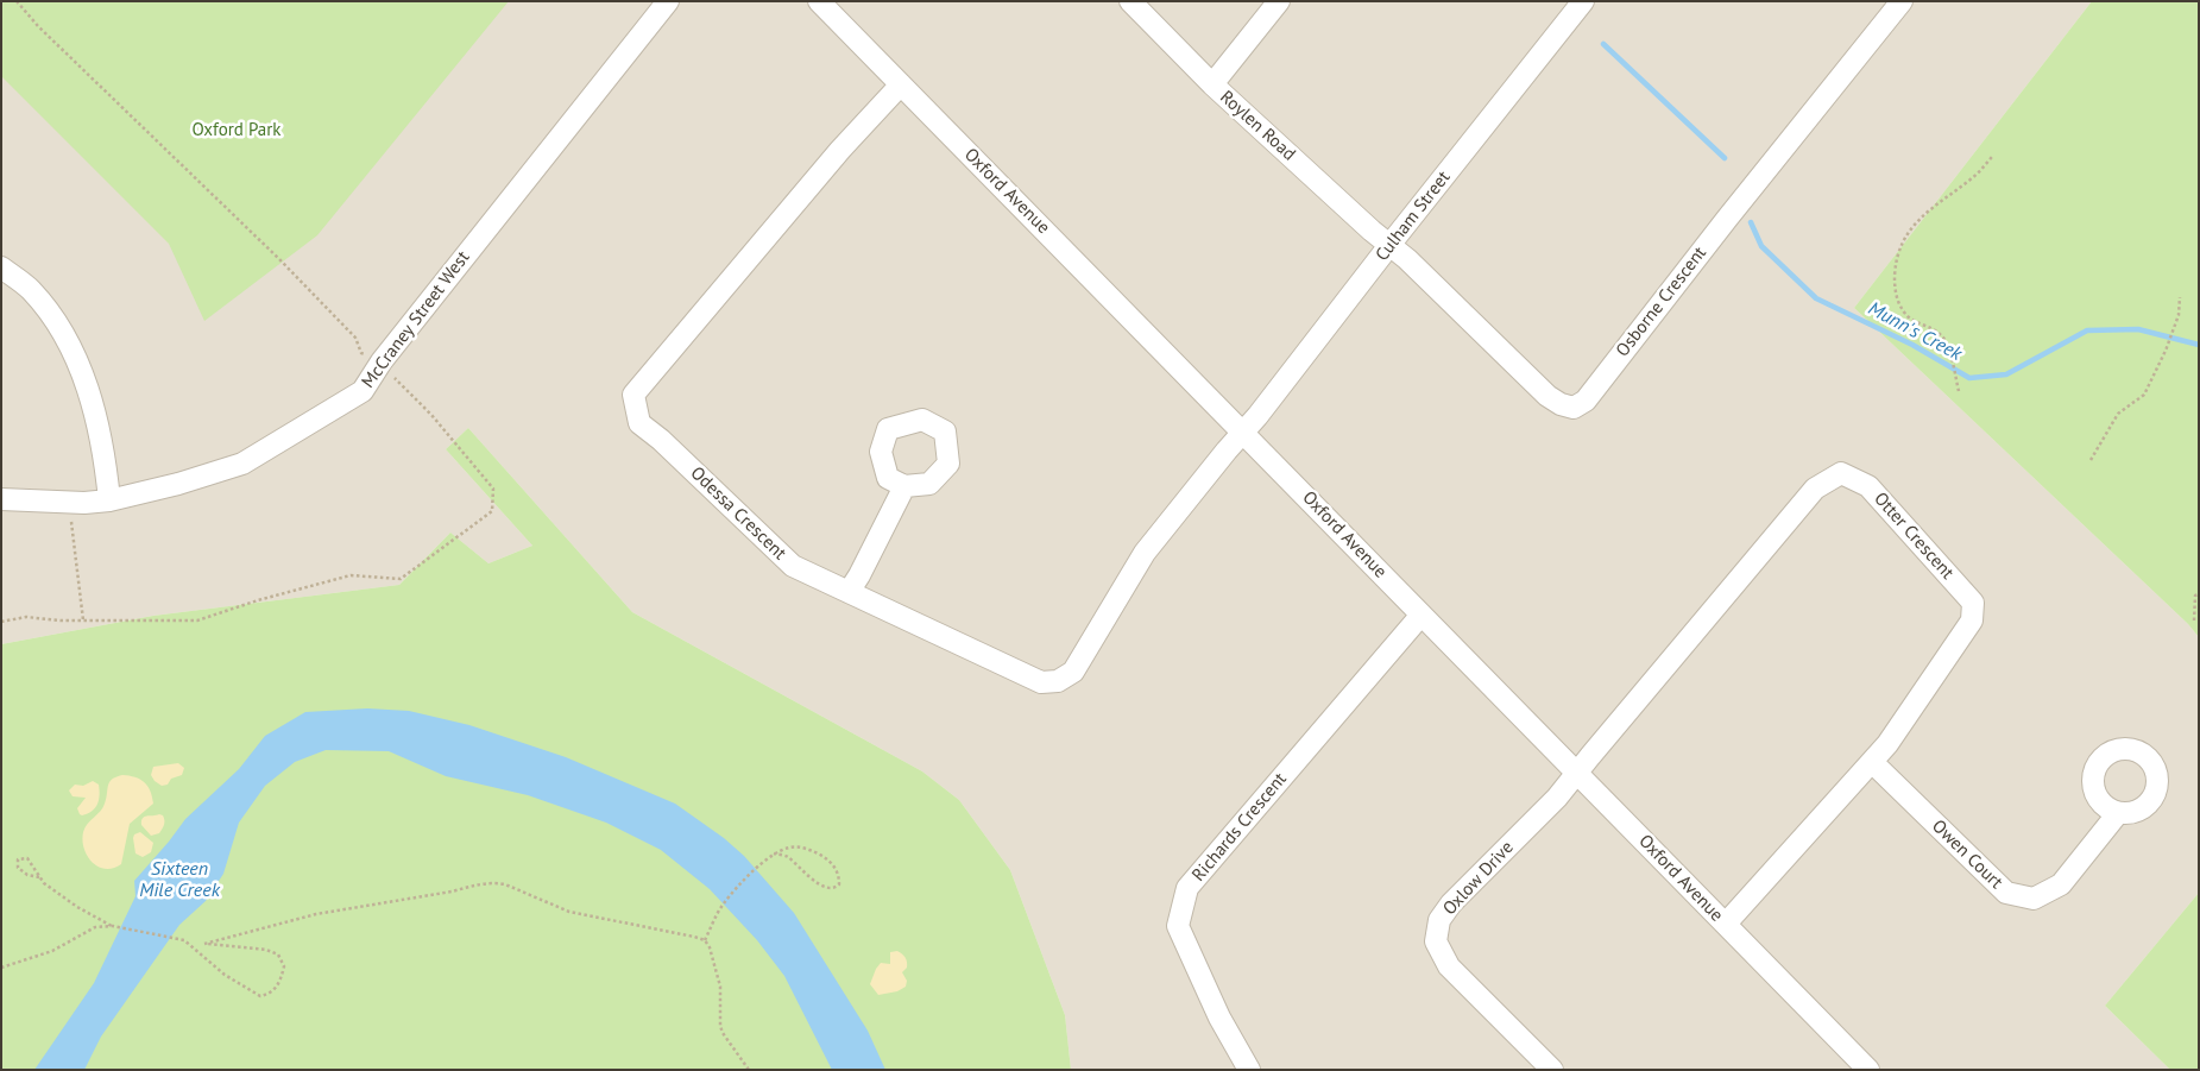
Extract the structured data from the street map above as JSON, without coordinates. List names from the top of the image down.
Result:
{
  "streets": {
    "street": [
      "Roylen Road",
      "Oxford Avenue",
      "Culham Street",
      "Osborne Crescent",
      "McCraney Street West",
      "Odessa Crescent",
      "Otter Crescent",
      "Richards Crescent",
      "Owen Court",
      "Oxlow Drive"
    ]
  },
  "crossings": [
    ["Roylen Road", "Culham Street"],
    ["Roylen Road", "Osborne Crescent"],
    ["Oxford Avenue", "Culham Street"],
    ["Oxford Avenue", "Odessa Crescent"],
    ["Oxford Avenue", "Otter Crescent"],
    ["Oxford Avenue", "Richards Crescent"],
    ["Oxford Avenue", "Oxlow Drive"],
    ["Culham Street", "Osborne Crescent"],
    ["Culham Street", "Odessa Crescent"],
    ["Otter Crescent", "Owen Court"],
    ["Otter Crescent", "Oxlow Drive"]
  ],
  "water": ["Munn's Creek", "Sixteen Mile Creek"],
  "parks": ["Oxford Park"]
}
